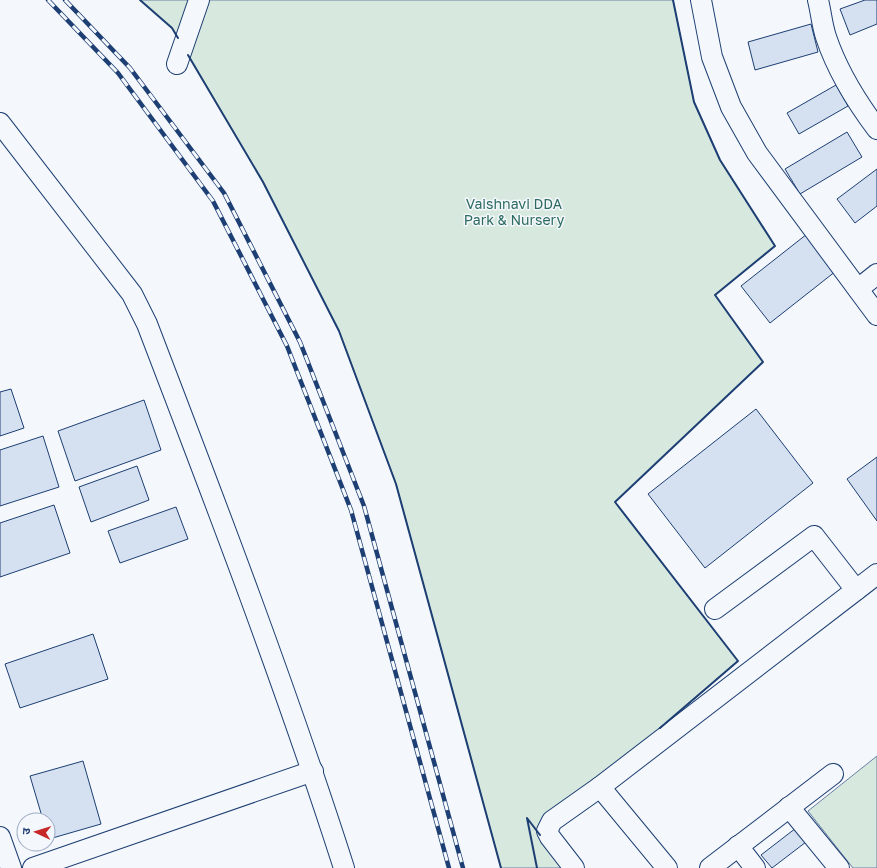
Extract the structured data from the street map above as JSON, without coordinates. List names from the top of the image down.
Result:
{
  "parks": ["Vaishnavi DDA Park & Nursery"],
  "north": "left"
}
